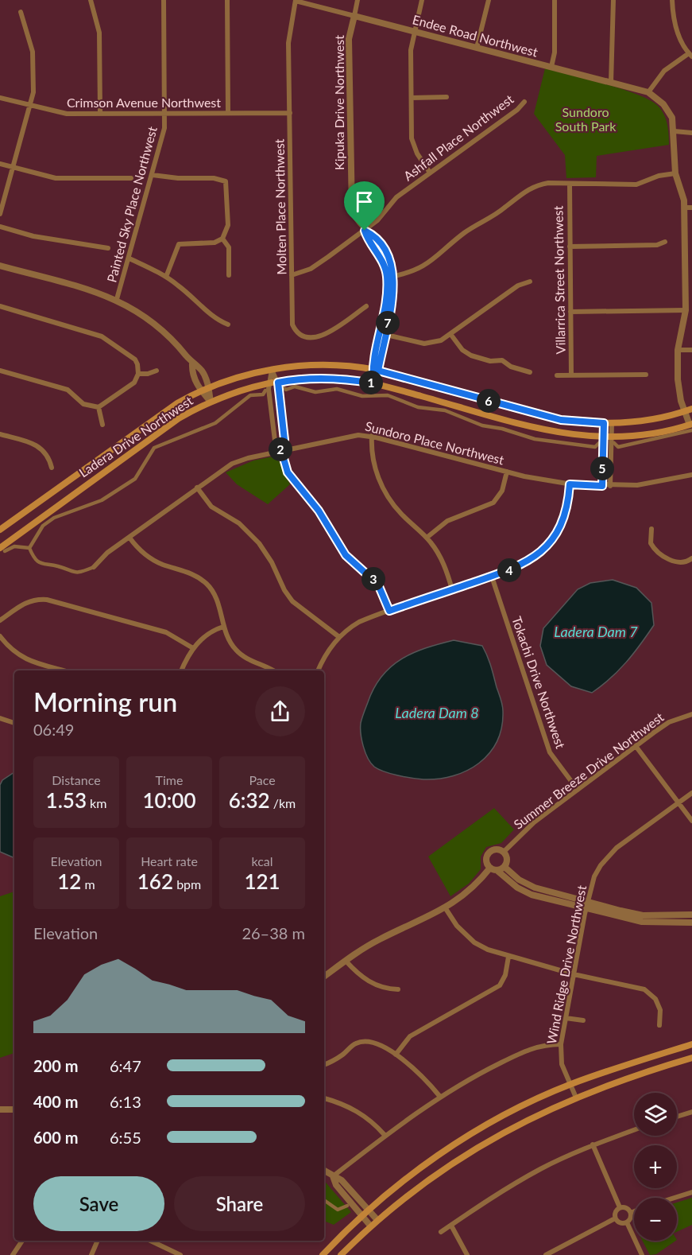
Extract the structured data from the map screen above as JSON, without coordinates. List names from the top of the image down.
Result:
{
  "streets": {
    "main road": ["Ladera Drive Northwest"],
    "street": [
      "Endee Road Northwest",
      "Crimson Avenue Northwest",
      "Kipuka Drive Northwest",
      "Ashfall Place Northwest",
      "Painted Sky Place Northwest",
      "Molten Place Northwest",
      "Villarrica Street Northwest",
      "Sundoro Place Northwest",
      "Tokachi Drive Northwest",
      "Summer Breeze Drive Northwest",
      "Wind Ridge Drive Northwest"
    ]
  },
  "crossings": [
    ["Endee Road Northwest", "Kipuka Drive Northwest"],
    ["Endee Road Northwest", "Molten Place Northwest"],
    ["Crimson Avenue Northwest", "Painted Sky Place Northwest"],
    ["Crimson Avenue Northwest", "Molten Place Northwest"],
    ["Kipuka Drive Northwest", "Ashfall Place Northwest"],
    ["Kipuka Drive Northwest", "Ladera Drive Northwest"],
    ["Ashfall Place Northwest", "Molten Place Northwest"],
    ["Tokachi Drive Northwest", "Summer Breeze Drive Northwest"]
  ],
  "water": ["Ladera Dam 7", "Ladera Dam 8"],
  "parks": ["Sundoro South Park"],
  "page": {
    "pins": [
      "7",
      "1",
      "6",
      "2",
      "5",
      "4",
      "3"
    ],
    "heading": ["Morning run", "06:49"],
    "stats": [
      ["Distance", "1.53 km"],
      ["Time", "10:00"],
      ["Pace", "6:32 /km"],
      ["Elevation", "12 m"],
      ["Heart rate", "162 bpm"],
      ["kcal", "121"]
    ],
    "chart": ["Elevation", "26–38 m"],
    "list": [
      {
        "name": "200 m",
        "note": "6:47"
      },
      {
        "name": "400 m",
        "note": "6:13"
      },
      {
        "name": "600 m",
        "note": "6:55"
      }
    ],
    "map_buttons": ["+", "−"],
    "buttons": ["Save", "Share"]
  }
}
